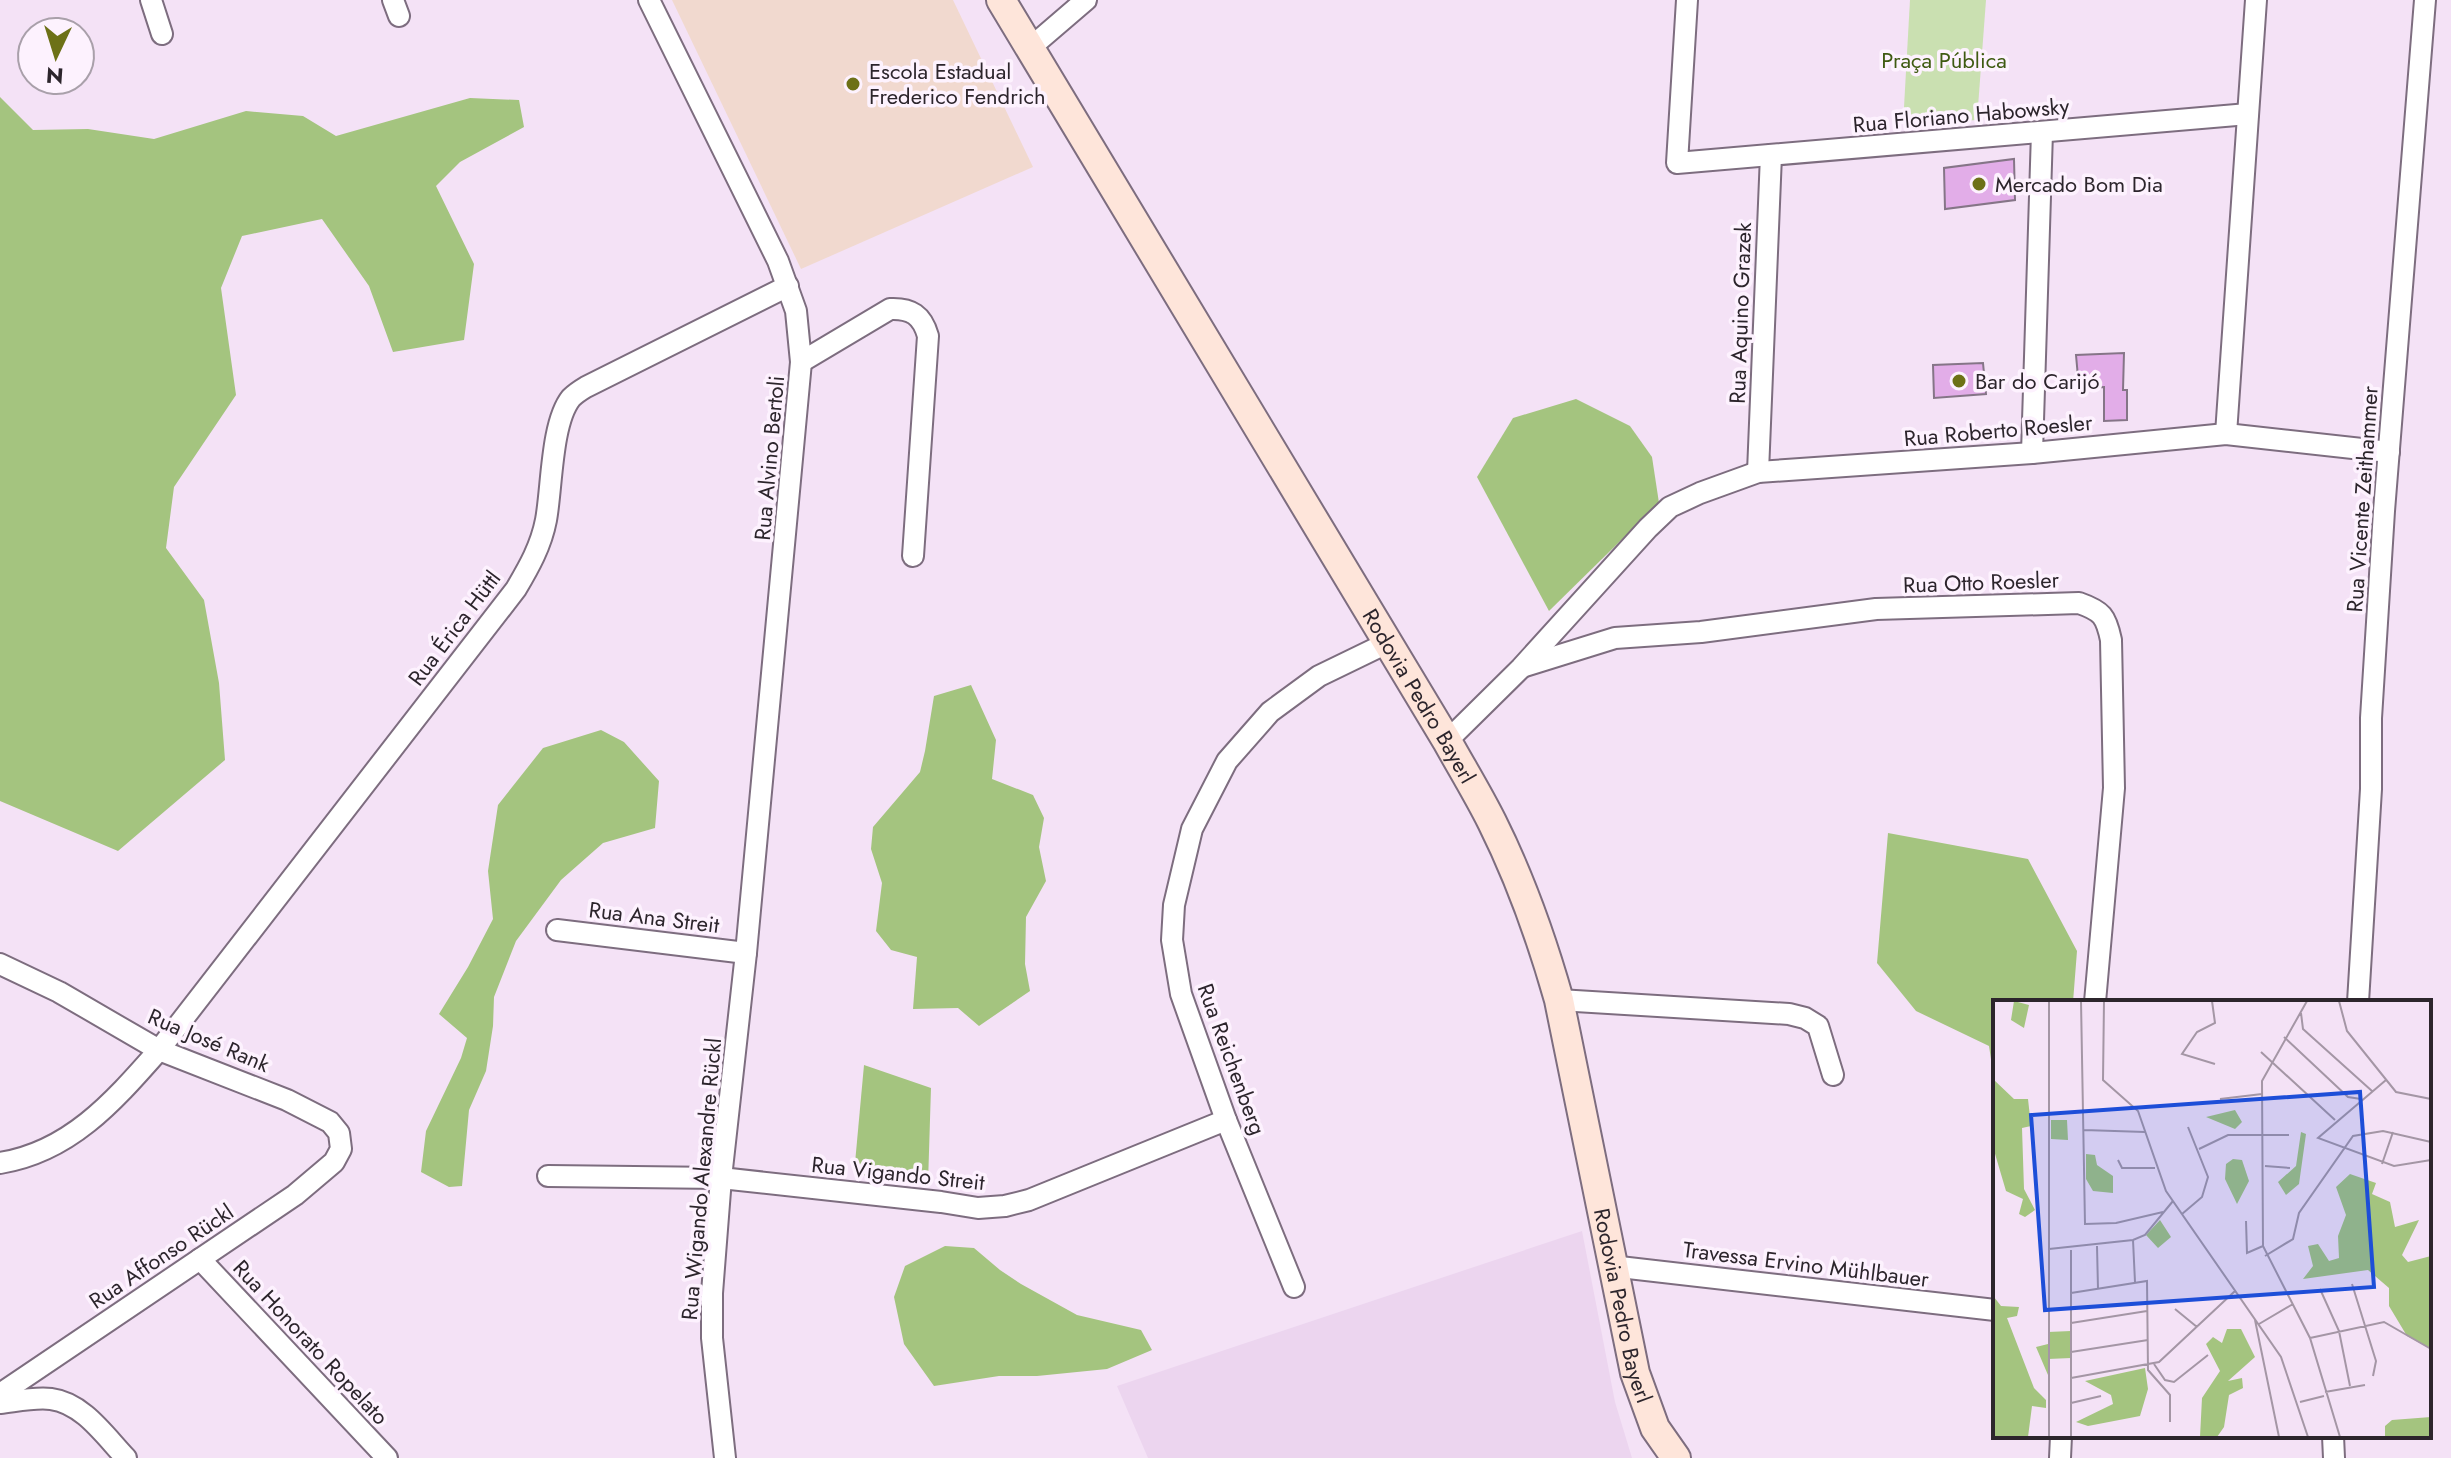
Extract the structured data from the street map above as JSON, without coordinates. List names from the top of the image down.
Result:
{
  "streets": {
    "main road": ["Rodovia Pedro Bayerl"],
    "street": [
      "Rua Floriano Habowsky",
      "Rua Aquino Grazek",
      "Rua Roberto Roesler",
      "Rua Alvino Bertoli",
      "Rua Vicente Zeithammer",
      "Rua Otto Roesler",
      "Rua Érica Hüttl",
      "Rua Ana Streit",
      "Rua José Rank",
      "Rua Reichenberg",
      "Rua Vigando Streit",
      "Rua Wigando Alexandre Rückl",
      "Rua Affonso Rückl",
      "Travessa Ervino Mühlbauer",
      "Rua Honorato Ropelato"
    ]
  },
  "crossings": [
    ["Rua Floriano Habowsky", "Rua Aquino Grazek"],
    ["Rua Aquino Grazek", "Rua Roberto Roesler"],
    ["Rua Roberto Roesler", "Rua Vicente Zeithammer"],
    ["Rua Roberto Roesler", "Rua Otto Roesler"],
    ["Rua Roberto Roesler", "Rodovia Pedro Bayerl"],
    ["Rua Alvino Bertoli", "Rua Érica Hüttl"],
    ["Rua Alvino Bertoli", "Rua Ana Streit"],
    ["Rua Alvino Bertoli", "Rua Wigando Alexandre Rückl"],
    ["Rua Érica Hüttl", "Rua José Rank"],
    ["Rodovia Pedro Bayerl", "Rua Reichenberg"],
    ["Rodovia Pedro Bayerl", "Travessa Ervino Mühlbauer"],
    ["Rua Ana Streit", "Rua Wigando Alexandre Rückl"],
    ["Rua José Rank", "Rua Affonso Rückl"],
    ["Rua Reichenberg", "Rua Vigando Streit"],
    ["Rua Vigando Streit", "Rua Wigando Alexandre Rückl"],
    ["Rua Affonso Rückl", "Rua Honorato Ropelato"]
  ],
  "parks": ["Praça Pública"],
  "places": ["Escola Estadual Frederico Fendrich", "Mercado Bom Dia", "Bar do Carijó"],
  "north": "bottom"
}
